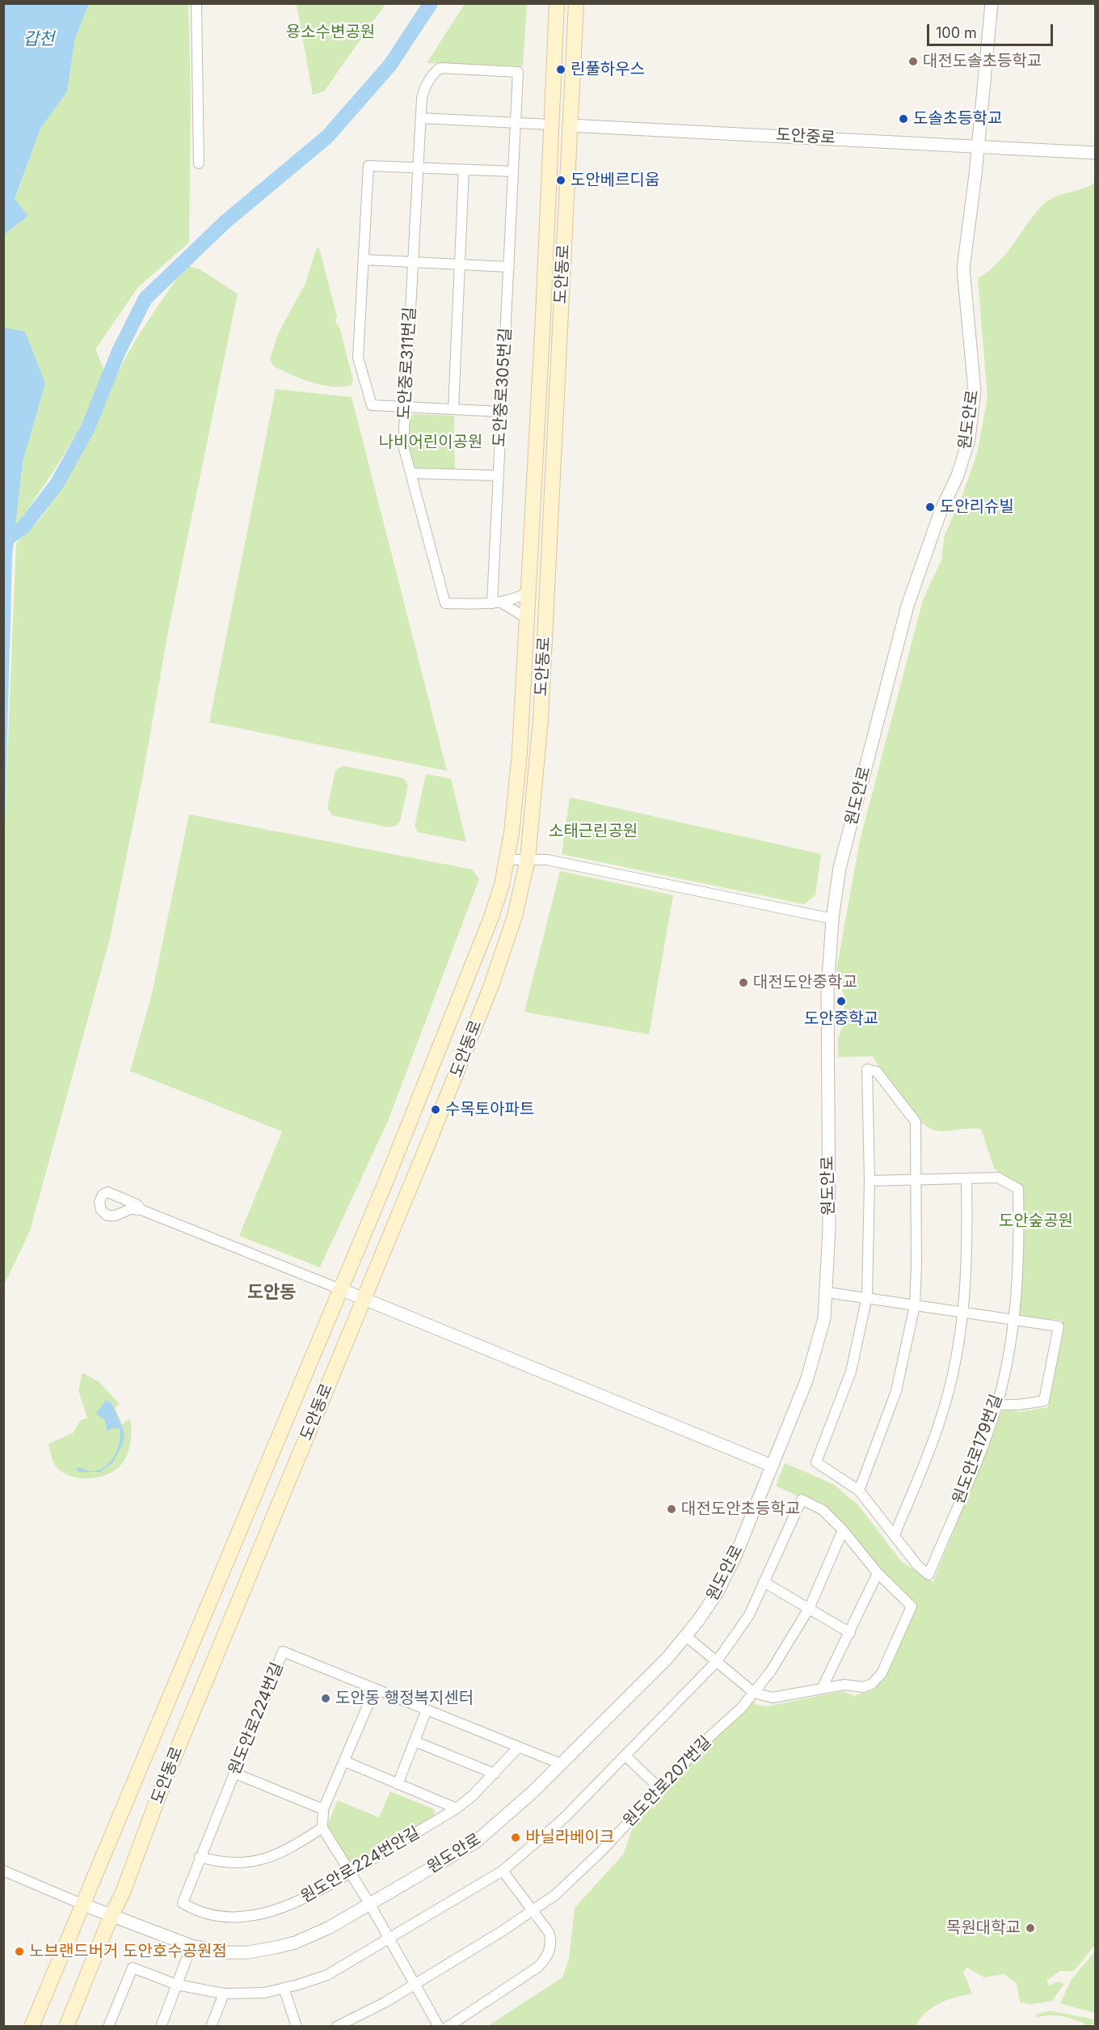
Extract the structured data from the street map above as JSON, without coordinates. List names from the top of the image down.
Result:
{
  "streets": {
    "main road": ["도안중로", "도안동로"],
    "street": [
      "도안중로311번길",
      "도안중로305번길",
      "원도안로",
      "원도안로179번길",
      "원도안로224번길",
      "원도안로207번길",
      "원도안로224번안길"
    ]
  },
  "crossings": [
    ["도안중로", "도안동로"],
    ["도안중로", "도안중로311번길"],
    ["도안중로", "도안중로305번길"],
    ["도안중로", "원도안로"],
    ["도안동로", "원도안로"],
    ["도안중로311번길", "도안중로305번길"],
    ["원도안로", "원도안로224번길"],
    ["원도안로224번길", "원도안로224번안길"]
  ],
  "districts": ["도안동"],
  "water": ["갑천"],
  "parks": [
    "용소수변공원",
    "나비어린이공원",
    "소태근린공원",
    "도안숲공원"
  ],
  "places": [
    "대전도솔초등학교",
    "린풀하우스",
    "도솔초등학교",
    "도안베르디움",
    "도안리슈빌",
    "대전도안중학교",
    "도안중학교",
    "수목토아파트",
    "대전도안초등학교",
    "도안동 행정복지센터",
    "바닐라베이크",
    "목원대학교",
    "노브랜드버거 도안호수공원점"
  ],
  "scale_bar": "100 m"
}
